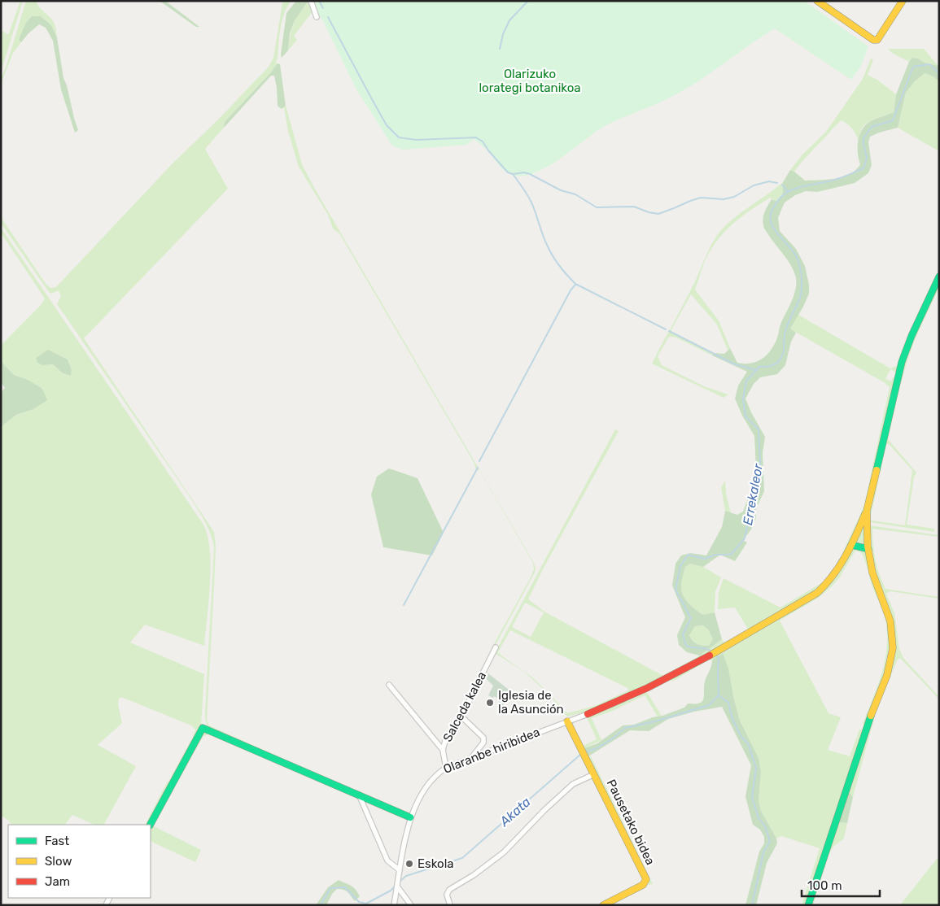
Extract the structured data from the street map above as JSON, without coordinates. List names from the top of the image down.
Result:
{
  "streets": {
    "street": ["Salceda kalea", "Olaranbe hiribidea", "Pausetako bidea"]
  },
  "crossings": [
    ["Salceda kalea", "Olaranbe hiribidea"],
    ["Olaranbe hiribidea", "Pausetako bidea"]
  ],
  "water": ["Errekaleor", "Akata"],
  "parks": ["Olarizuko lorategi botanikoa"],
  "places": ["Iglesia de la Asunción", "Eskola"],
  "legend": ["Fast", "Slow", "Jam"],
  "scale_bar": "100 m"
}
